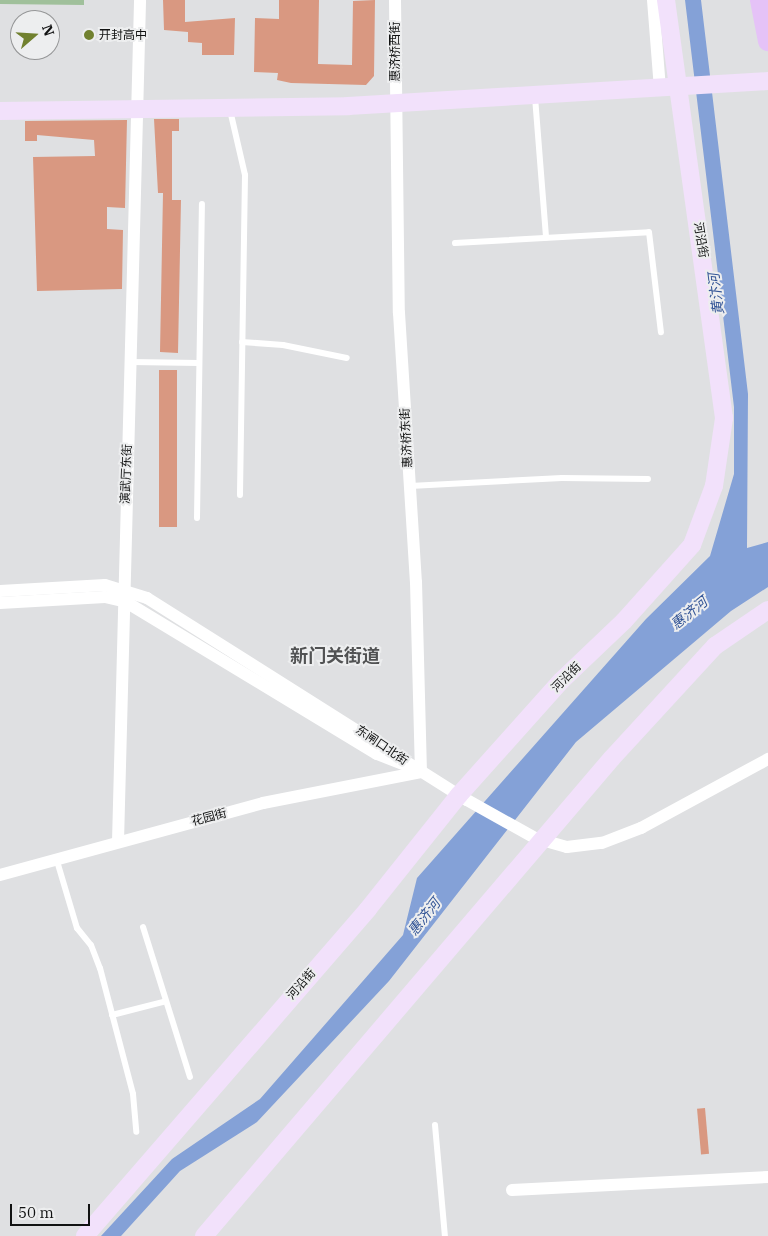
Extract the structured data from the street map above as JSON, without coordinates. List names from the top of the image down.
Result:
{
  "streets": {
    "street": [
      "惠济桥西街",
      "河沿街",
      "惠济桥东街",
      "演武厅东街",
      "东闸口北街",
      "花园街"
    ]
  },
  "crossings": [
    ["惠济桥西街", "惠济桥东街"],
    ["河沿街", "东闸口北街"],
    ["惠济桥东街", "东闸口北街"],
    ["惠济桥东街", "花园街"],
    ["演武厅东街", "东闸口北街"],
    ["演武厅东街", "花园街"],
    ["东闸口北街", "花园街"]
  ],
  "districts": ["新门关街道"],
  "water": ["黄汴河", "惠济河"],
  "places": ["开封高中"],
  "scale_bar": "50 m",
  "north": "right"
}
